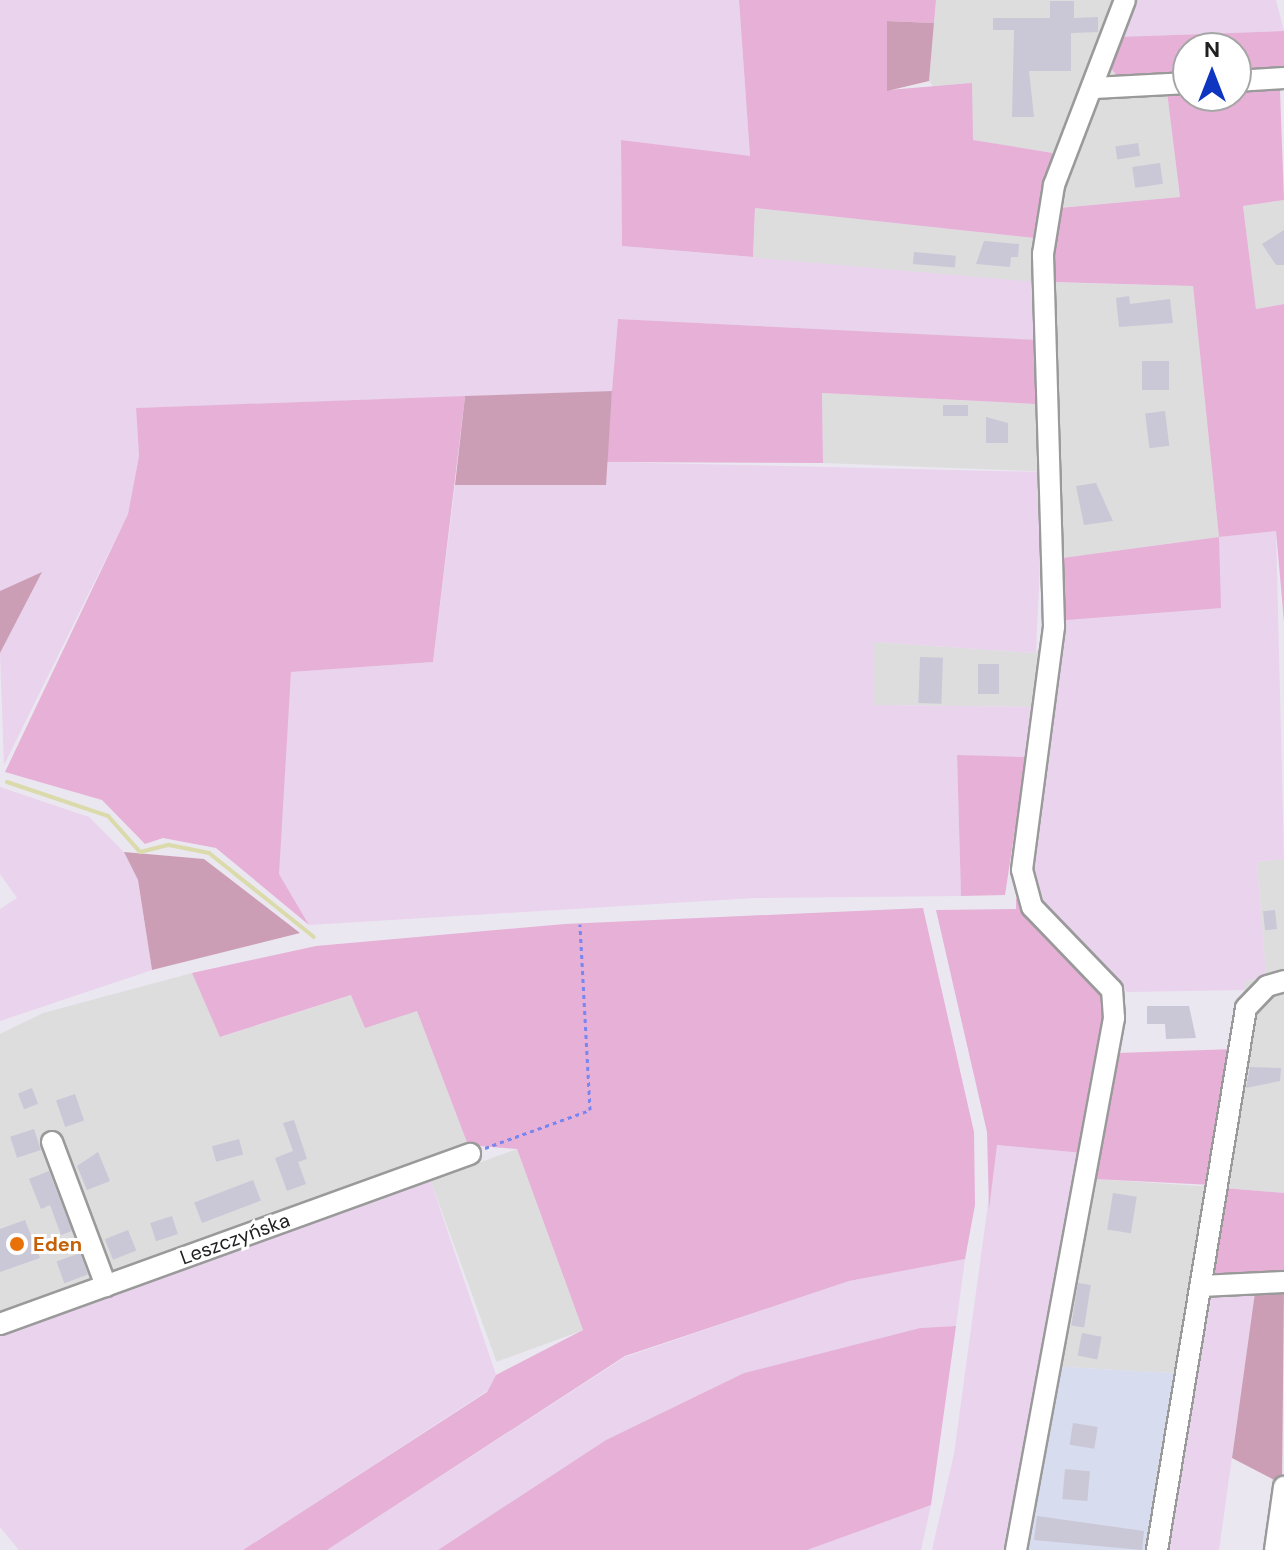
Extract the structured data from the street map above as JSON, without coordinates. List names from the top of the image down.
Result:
{
  "streets": {
    "street": ["Leszczyńska"]
  },
  "places": ["Eden"],
  "north": "top"
}
